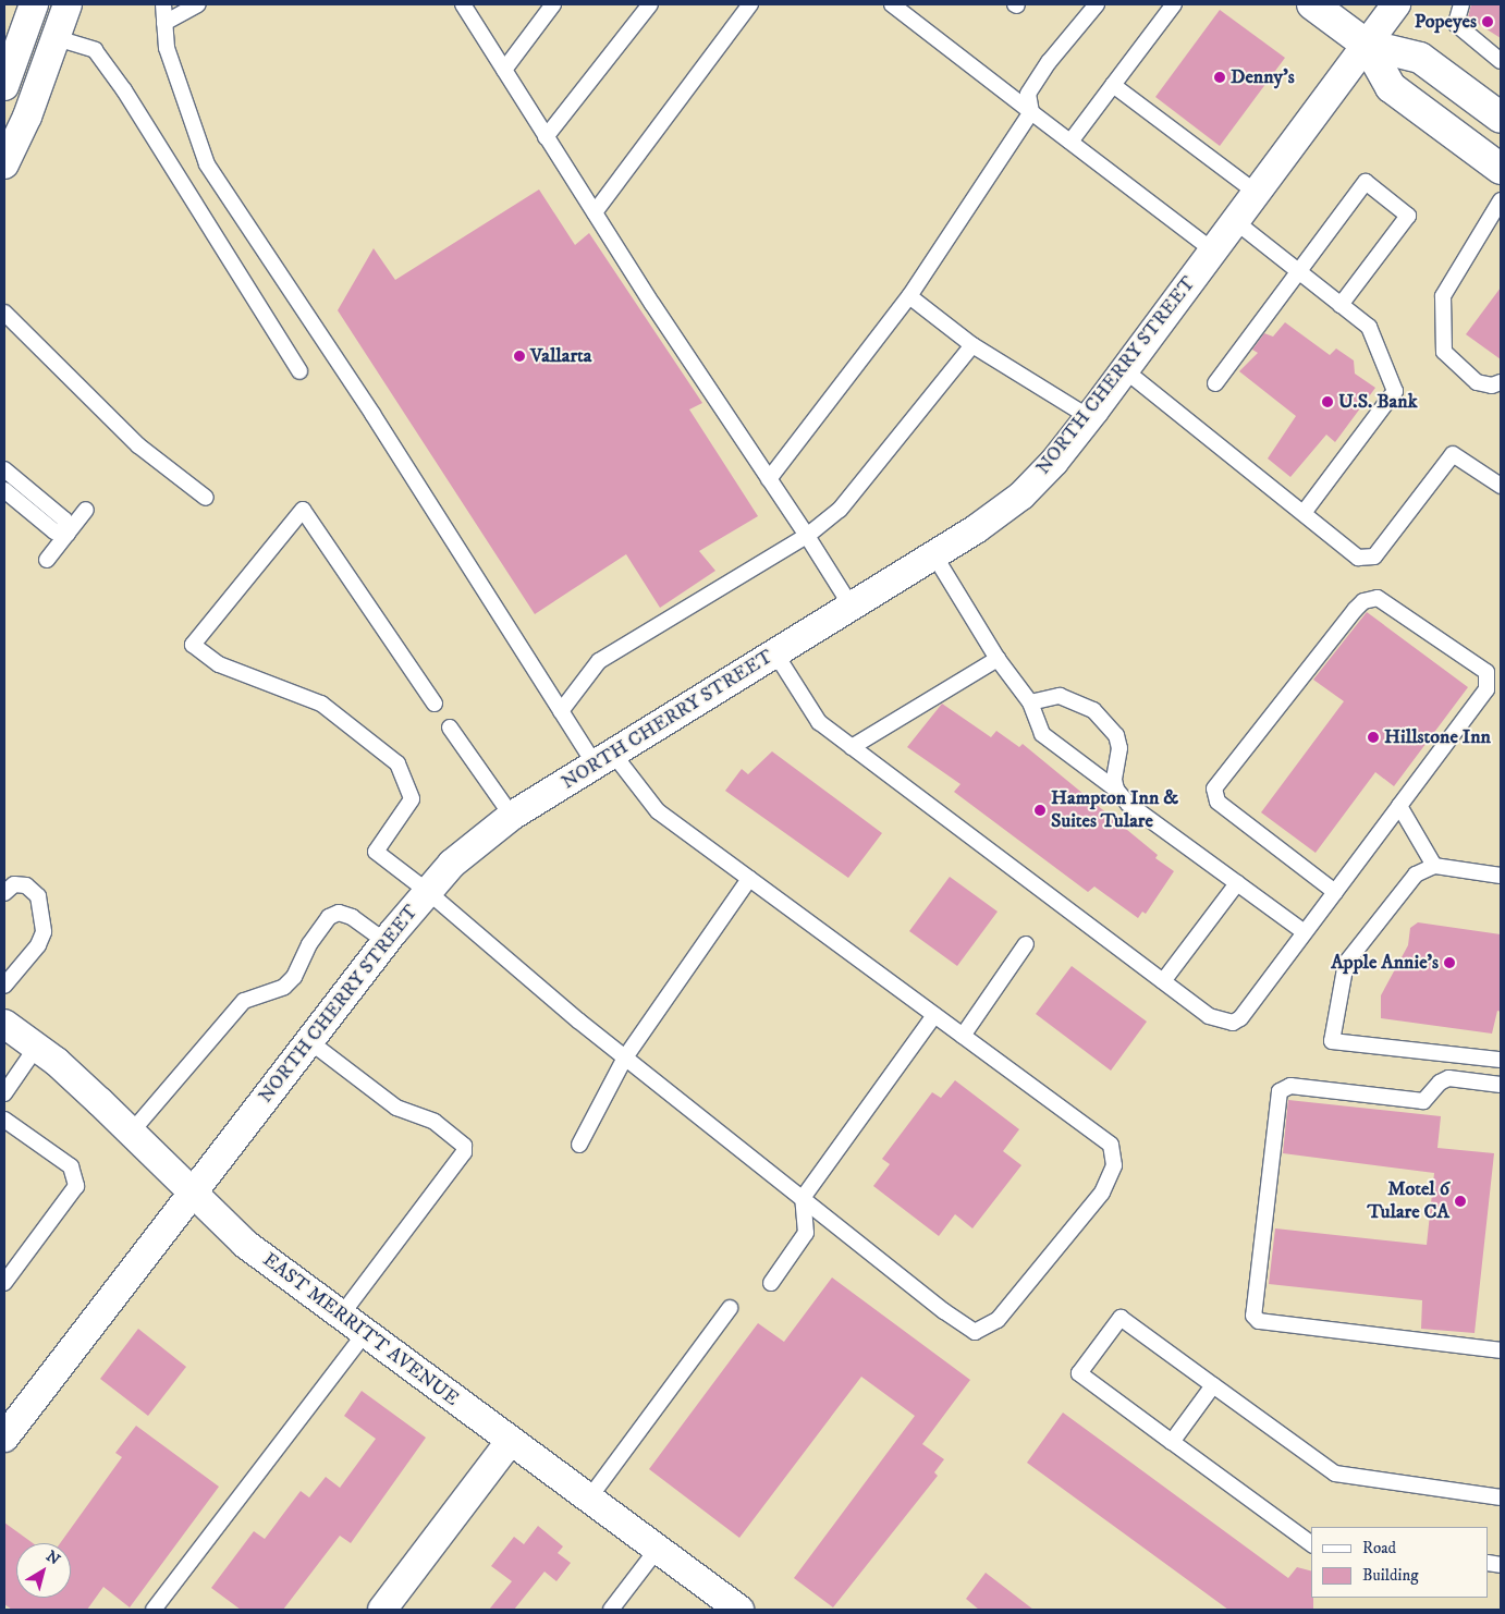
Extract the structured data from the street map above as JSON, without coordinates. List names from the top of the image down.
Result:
{
  "streets": {
    "street": ["NORTH CHERRY STREET", "EAST MERRITT AVENUE"]
  },
  "crossings": [
    ["NORTH CHERRY STREET", "EAST MERRITT AVENUE"]
  ],
  "places": [
    "Popeyes",
    "Denny's",
    "Vallarta",
    "U.S. Bank",
    "Hillstone Inn",
    "Hampton Inn & Suites Tulare",
    "Apple Annie's",
    "Motel 6 Tulare CA"
  ],
  "legend": ["Road", "Building"],
  "north": "top right"
}
